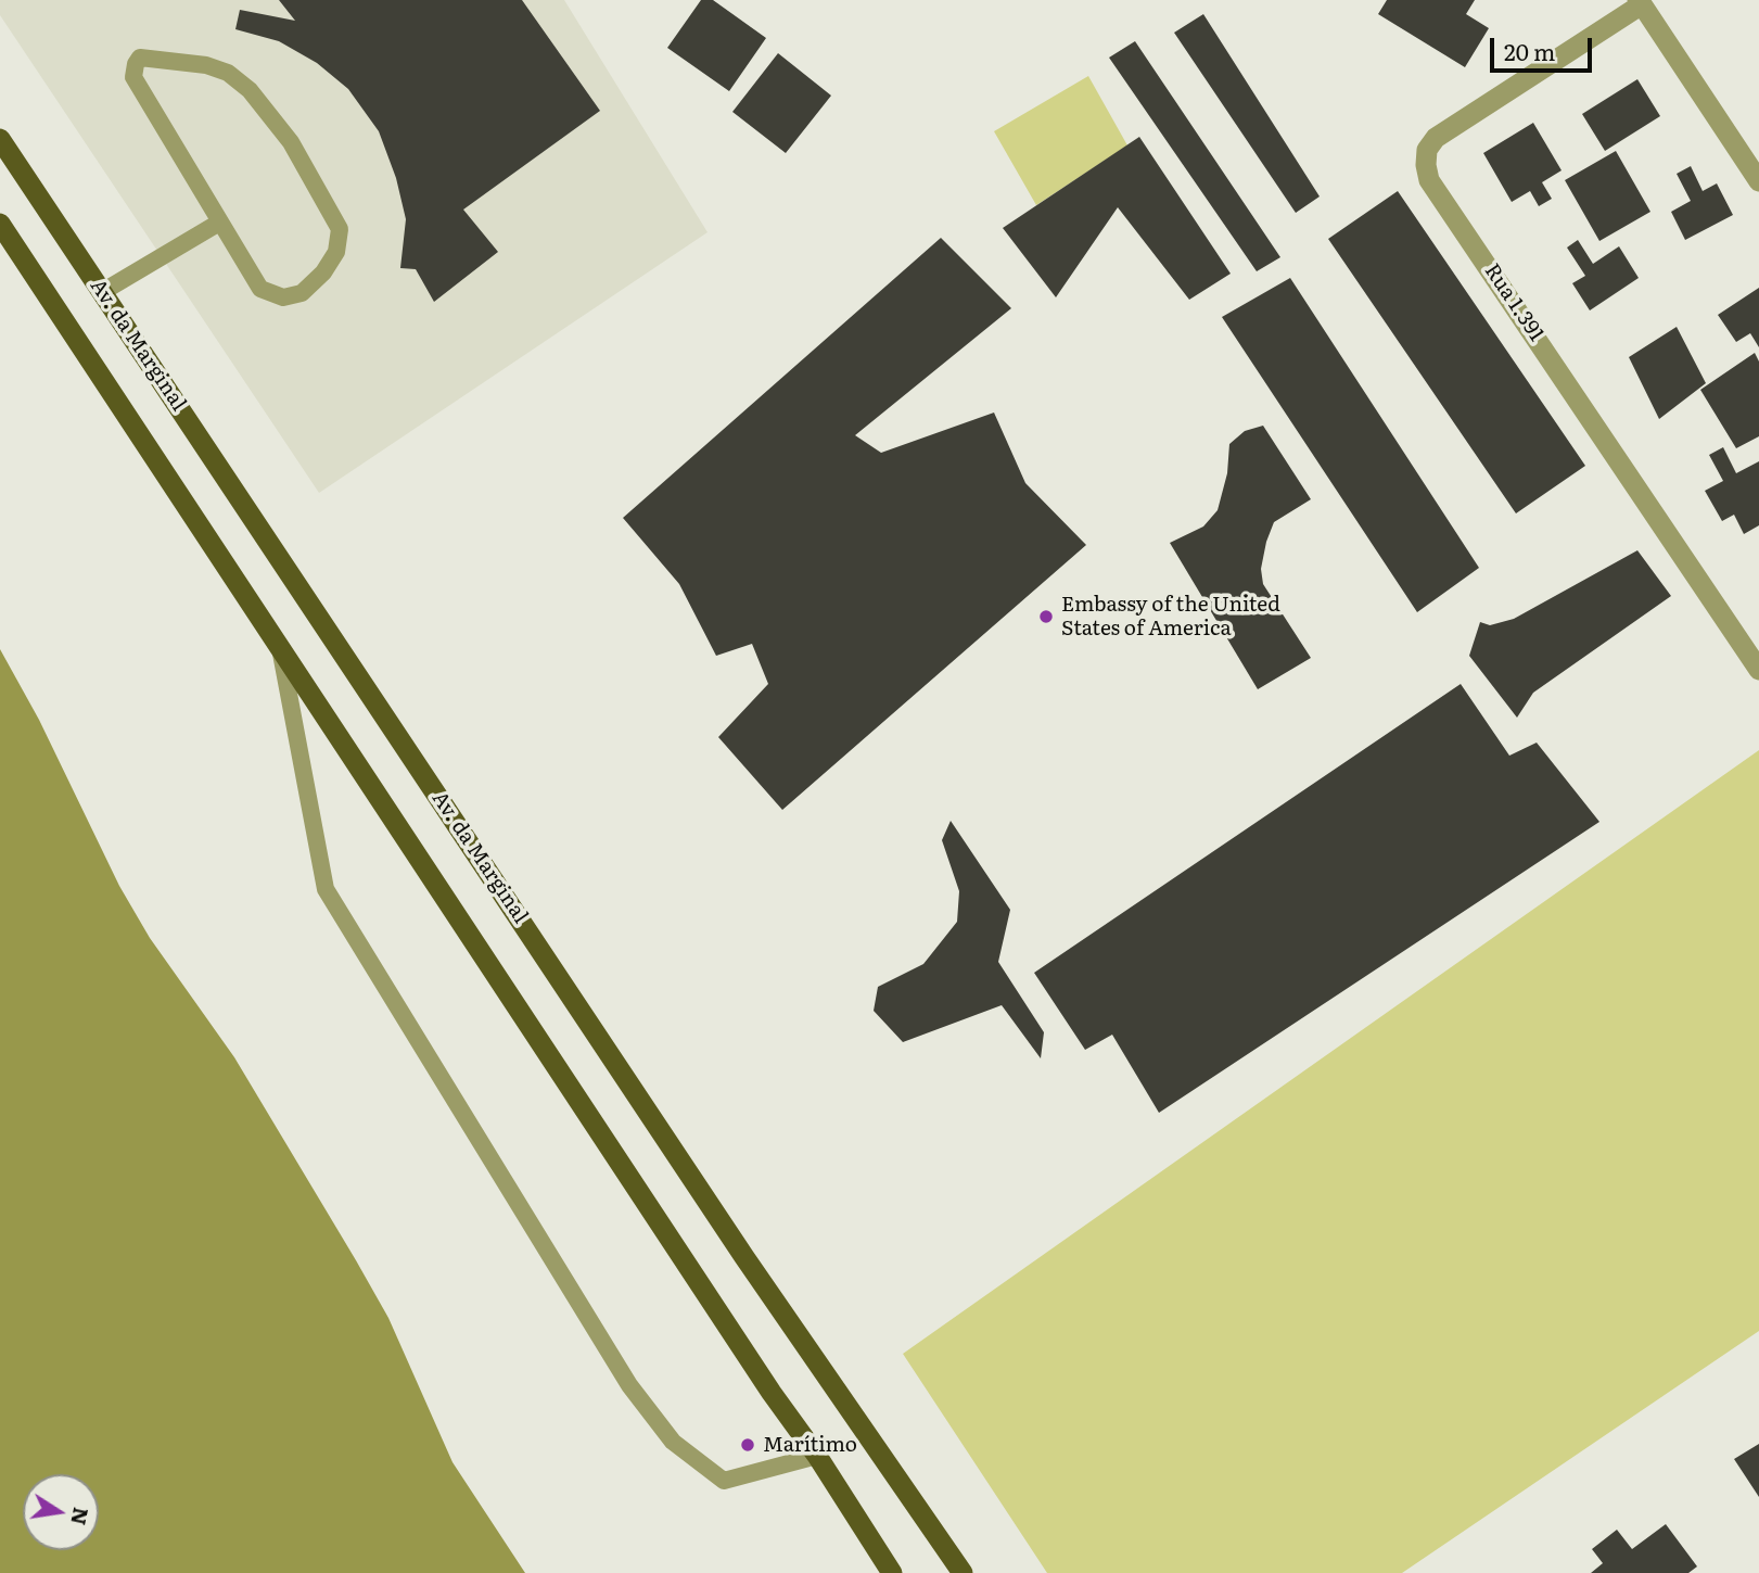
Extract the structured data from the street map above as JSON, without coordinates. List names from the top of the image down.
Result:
{
  "streets": {
    "main road": ["Av. da Marginal"],
    "street": ["Rua 1.391"]
  },
  "places": ["Embassy of the United States of America", "Marítimo"],
  "scale_bar": "20 m",
  "north": "right"
}
